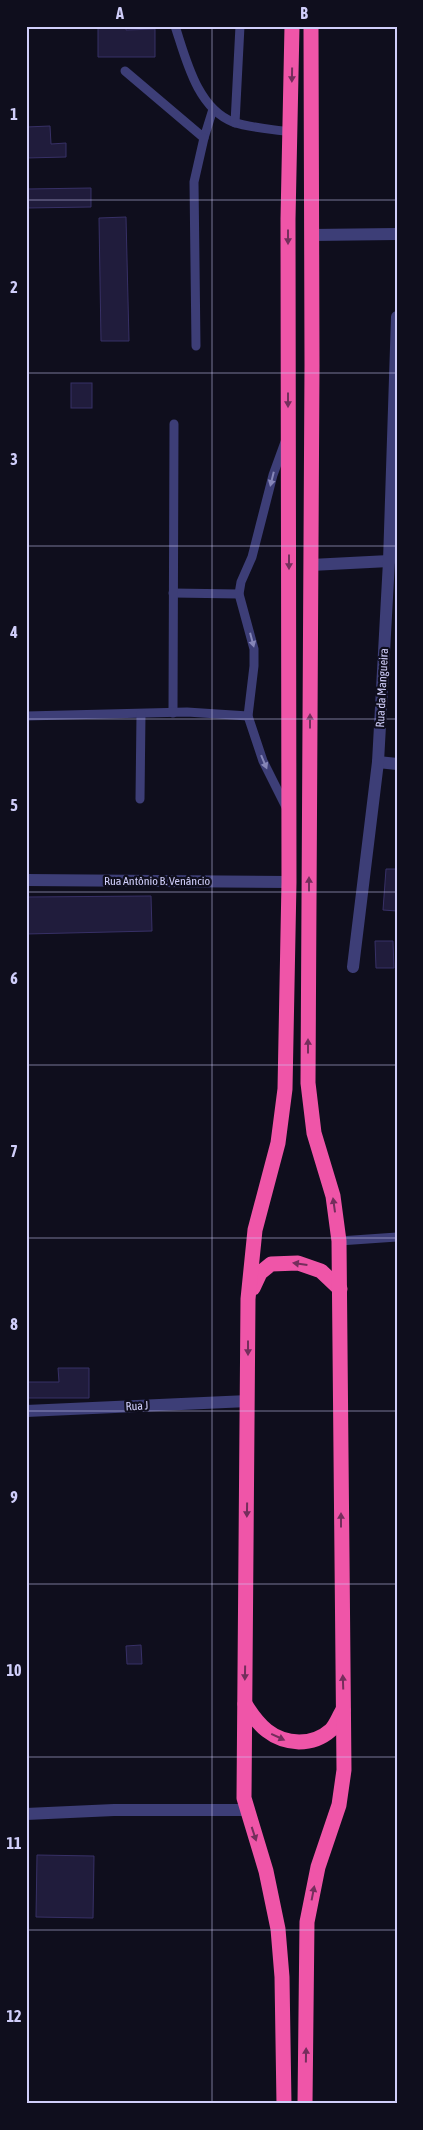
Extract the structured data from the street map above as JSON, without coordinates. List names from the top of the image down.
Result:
{
  "streets": {
    "street": ["Rua da Mangueira", "Rua Antônio B. Venâncio", "Rua J"]
  },
  "grid": {
    "columns": ["A", "B"],
    "rows": [
      "1",
      "2",
      "3",
      "4",
      "5",
      "6",
      "7",
      "8",
      "9",
      "10",
      "11",
      "12"
    ]
  }
}
